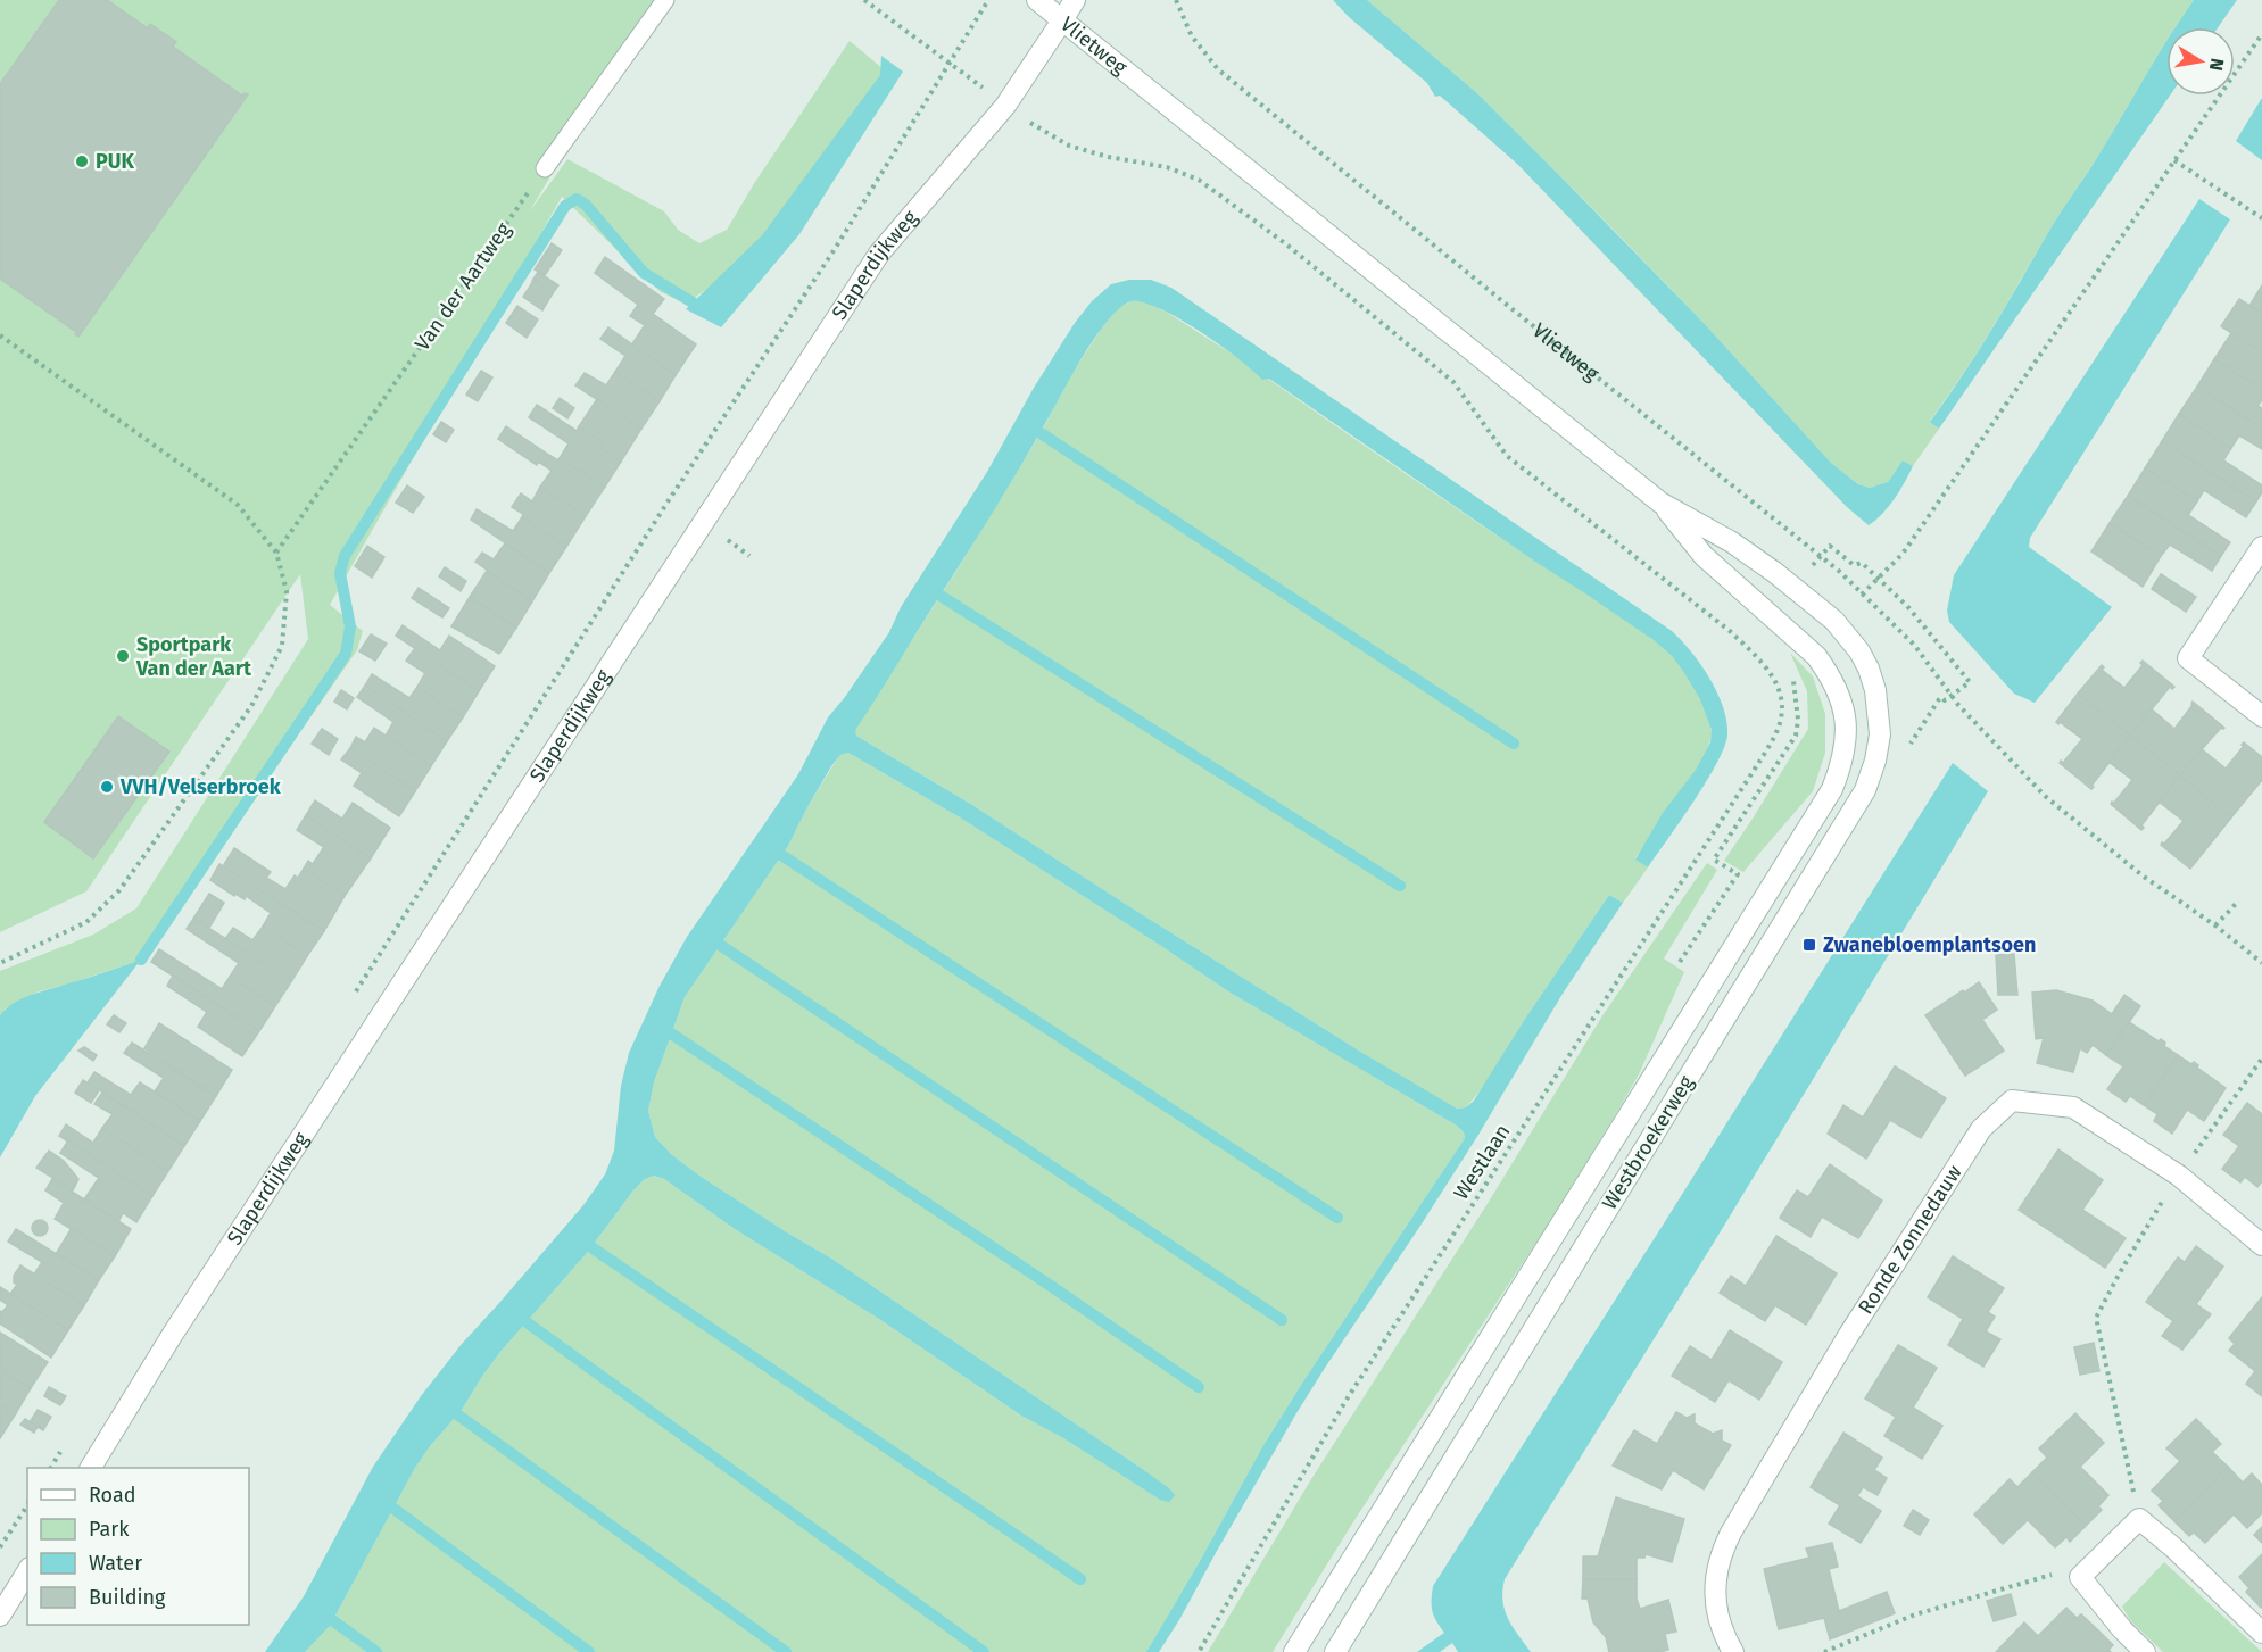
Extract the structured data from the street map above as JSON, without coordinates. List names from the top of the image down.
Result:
{
  "streets": {
    "main road": [
      "Vlietweg",
      "Slaperdijkweg",
      "Westbroekerweg",
      "Ronde Zonnedauw"
    ],
    "path": ["Van der Aartweg", "Westlaan"]
  },
  "crossings": [
    ["Vlietweg", "Slaperdijkweg"],
    ["Vlietweg", "Westbroekerweg"],
    ["Slaperdijkweg", "Westlaan"]
  ],
  "places": {
    "other": ["PUK", "Sportpark Van der Aart", "VVH/Velserbroek"],
    "transit": ["Zwanebloemplantsoen"]
  },
  "legend": [
    "Road",
    "Park",
    "Water",
    "Building"
  ],
  "north": "right"
}
